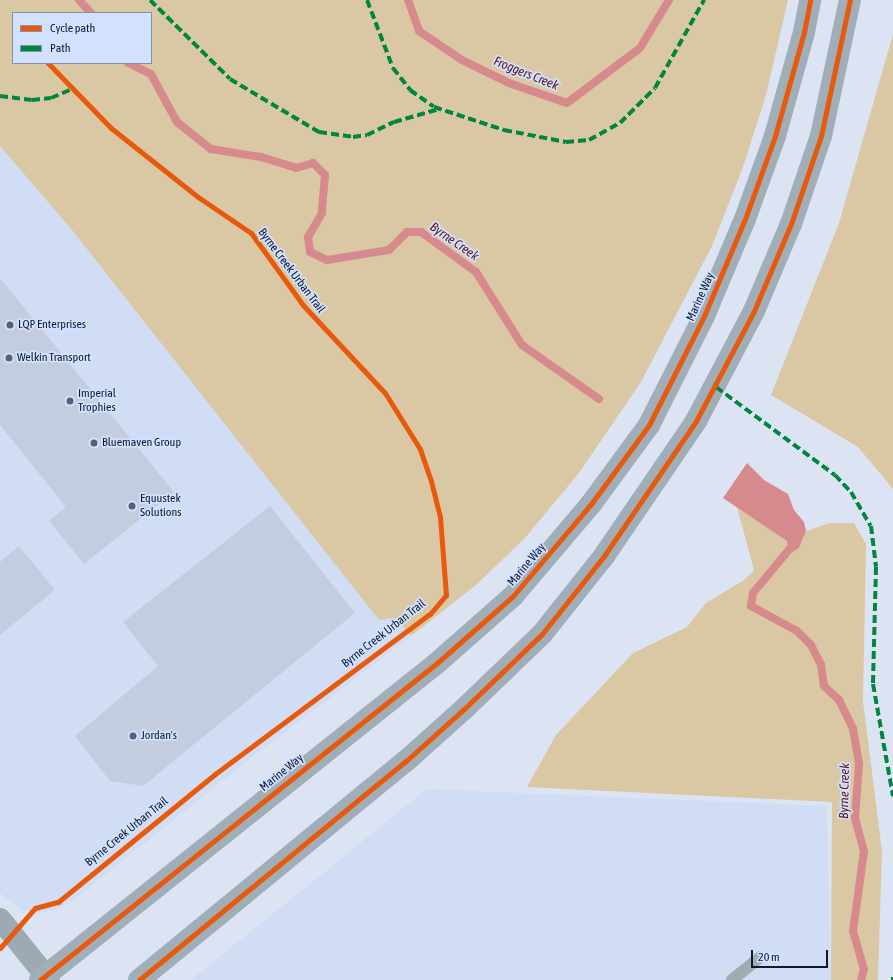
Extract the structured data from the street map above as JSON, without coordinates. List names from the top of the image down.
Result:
{
  "streets": {
    "main road": ["Marine Way"],
    "cycle path": ["Byrne Creek Urban Trail"]
  },
  "water": ["Froggers Creek", "Byrne Creek"],
  "places": [
    "LQP Enterprises",
    "Welkin Transport",
    "Imperial Trophies",
    "Bluemaven Group",
    "Equustek Solutions",
    "Jordan's"
  ],
  "legend": ["Cycle path", "Path"],
  "scale_bar": "20 m"
}
